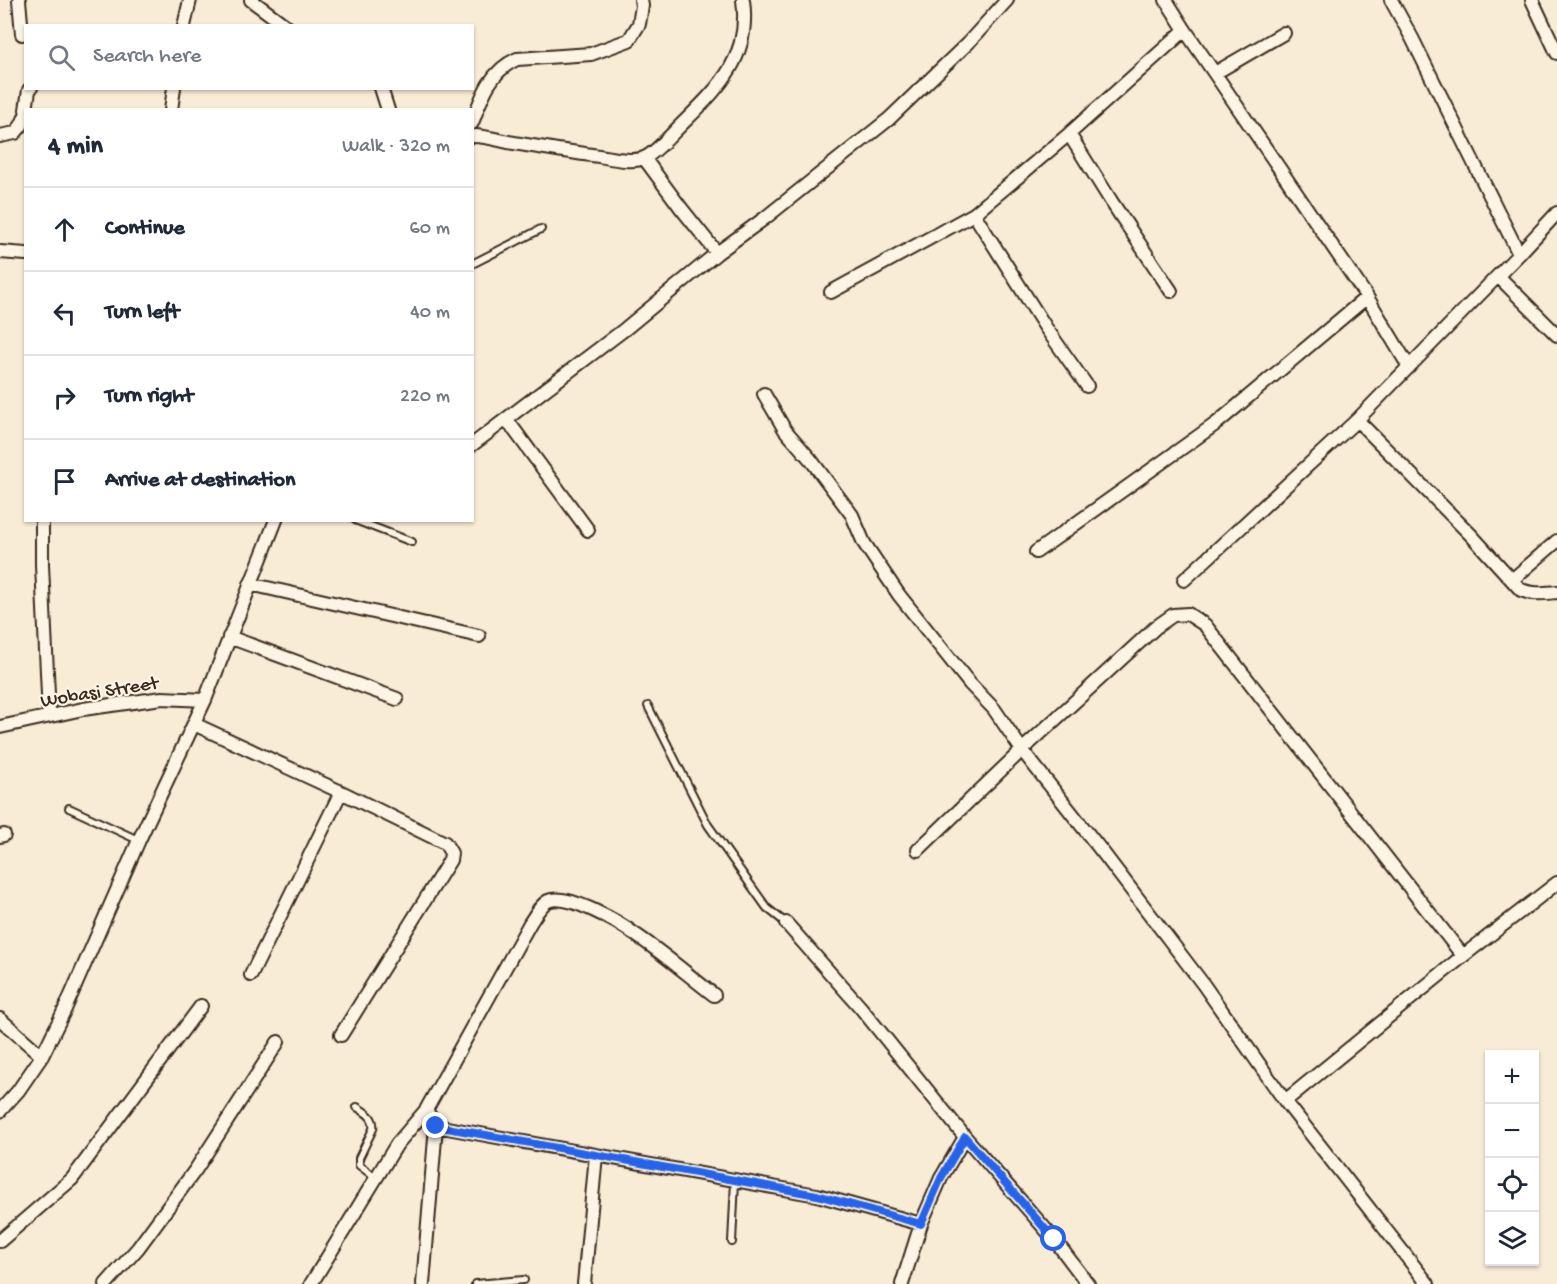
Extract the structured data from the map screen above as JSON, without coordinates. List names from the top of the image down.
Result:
{
  "streets": {
    "street": ["Wobasi Street"]
  },
  "page": {
    "search": "Search here",
    "heading": ["4 min", "Walk · 320 m"],
    "list": [
      ["Continue", "60 m"],
      ["Turn left", "40 m"],
      ["Turn right", "220 m"],
      "Arrive at destination"
    ],
    "map_buttons": ["+", "−"]
  }
}
